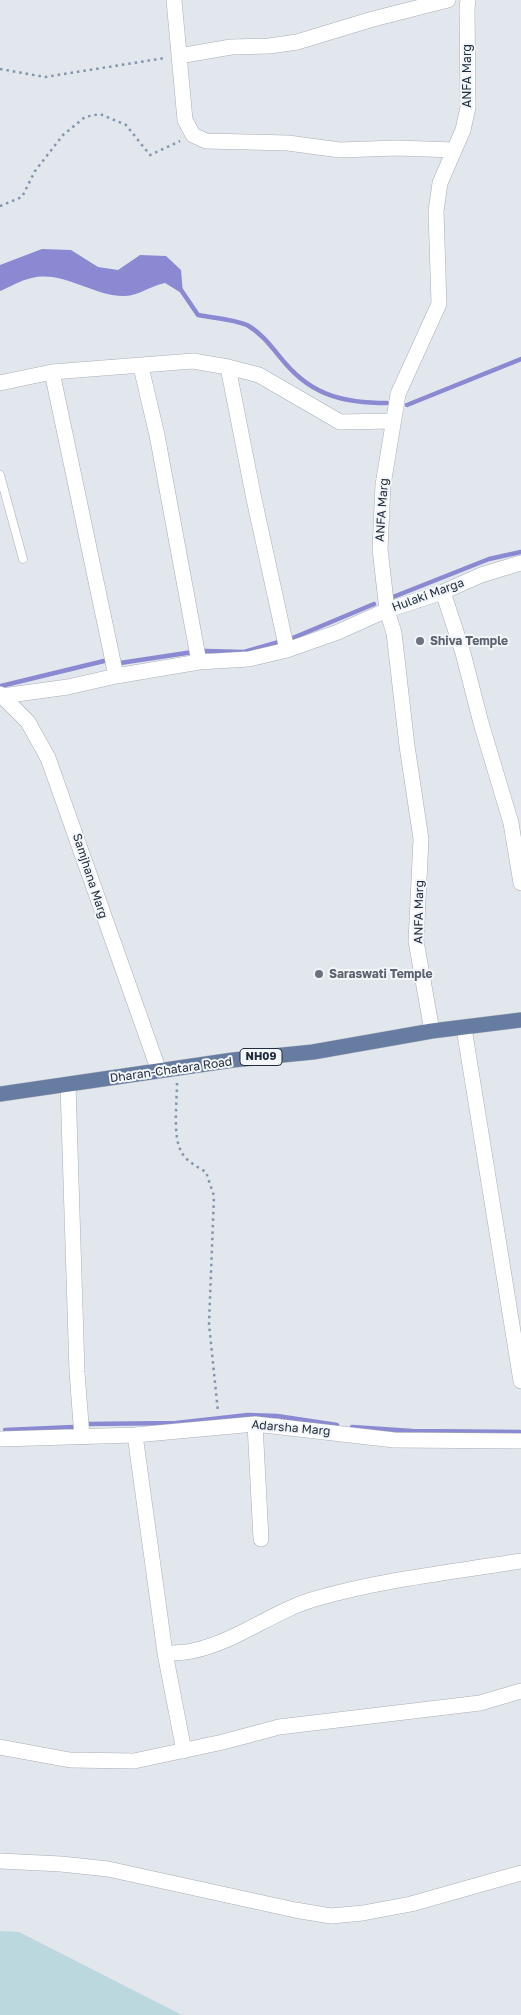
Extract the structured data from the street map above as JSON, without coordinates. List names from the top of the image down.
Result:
{
  "streets": {
    "main road": ["NH09", "Dharan-Chatara Road"],
    "street": [
      "ANFA Marg",
      "Hulaki Marga",
      "Samjhana Marg",
      "Adarsha Marg"
    ]
  },
  "crossings": [
    ["ANFA Marg", "Hulaki Marga"],
    ["ANFA Marg", "Dharan-Chatara Road"],
    ["Hulaki Marga", "Samjhana Marg"],
    ["Samjhana Marg", "Dharan-Chatara Road"]
  ],
  "places": ["Shiva Temple", "Saraswati Temple"]
}
